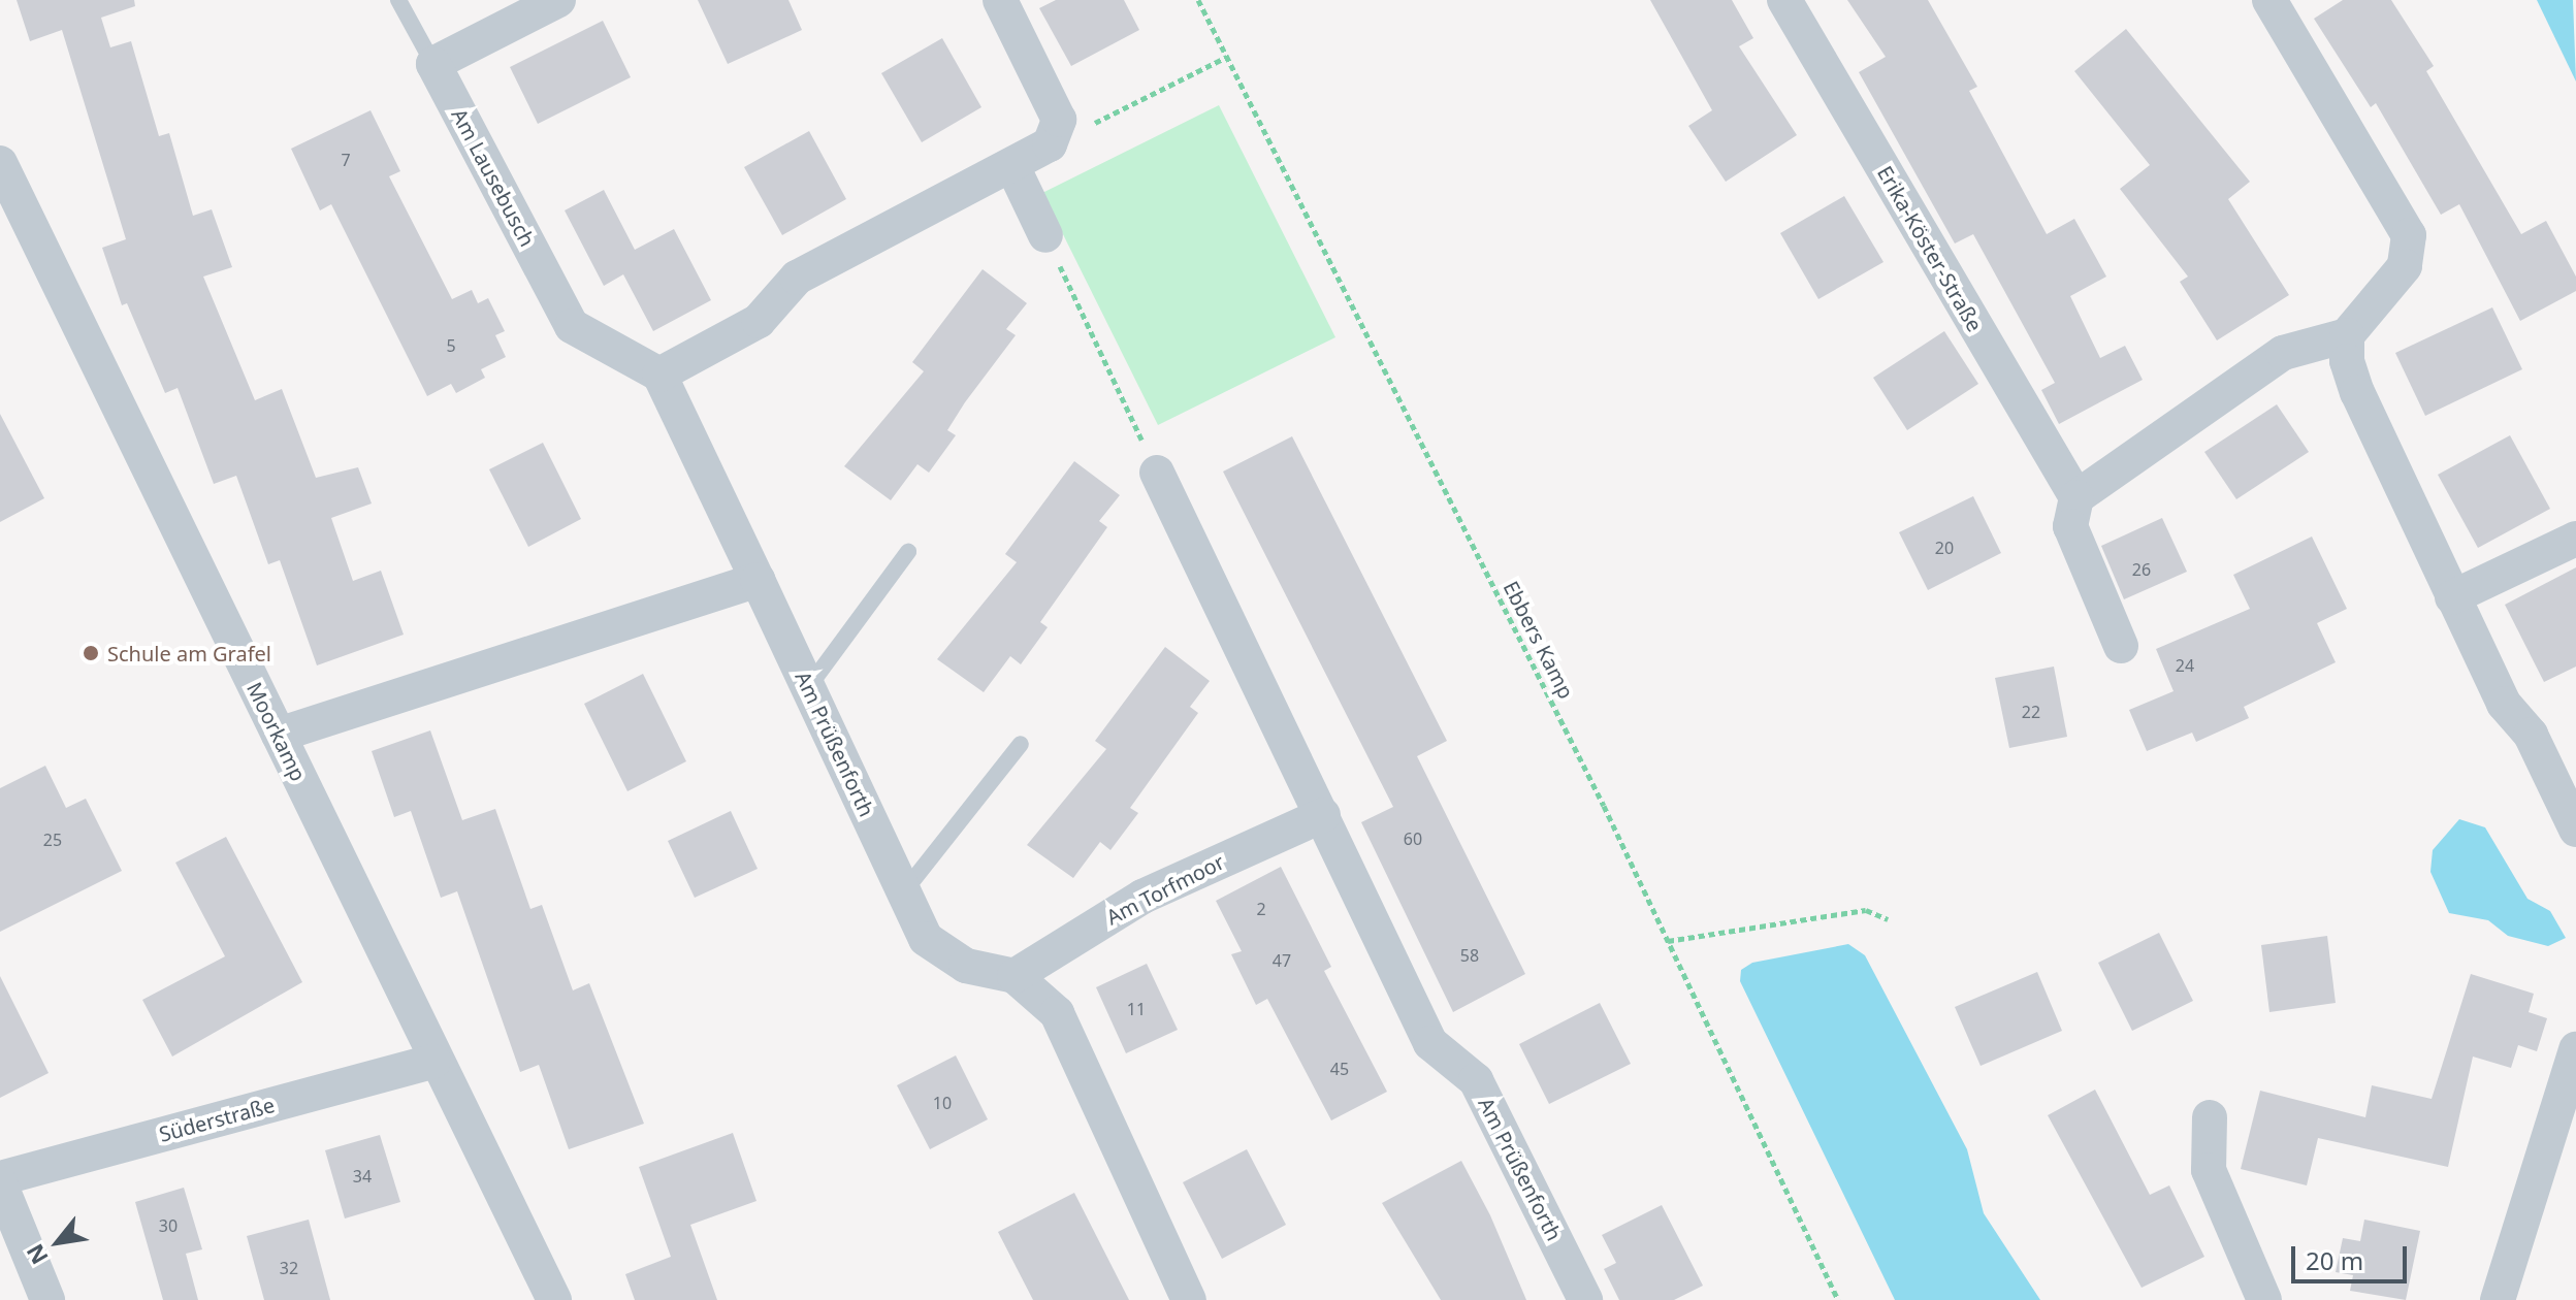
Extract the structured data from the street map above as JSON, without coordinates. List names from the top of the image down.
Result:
{
  "streets": {
    "street": [
      "Am Lausebusch",
      "Erika-Köster-Straße",
      "Moorkamp",
      "Am Prüßenforth",
      "Am Torfmoor",
      "Süderstraße"
    ],
    "path": ["Ebbers Kamp"]
  },
  "crossings": [
    ["Moorkamp", "Süderstraße"],
    ["Am Prüßenforth", "Am Torfmoor"]
  ],
  "places": ["Schule am Grafel"],
  "house_numbers": [
    "7",
    "5",
    "20",
    "26",
    "24",
    "22",
    "60",
    "25",
    "2",
    "58",
    "47",
    "11",
    "45",
    "10",
    "34",
    "30",
    "32"
  ],
  "scale_bar": "20 m",
  "north": "bottom left"
}
